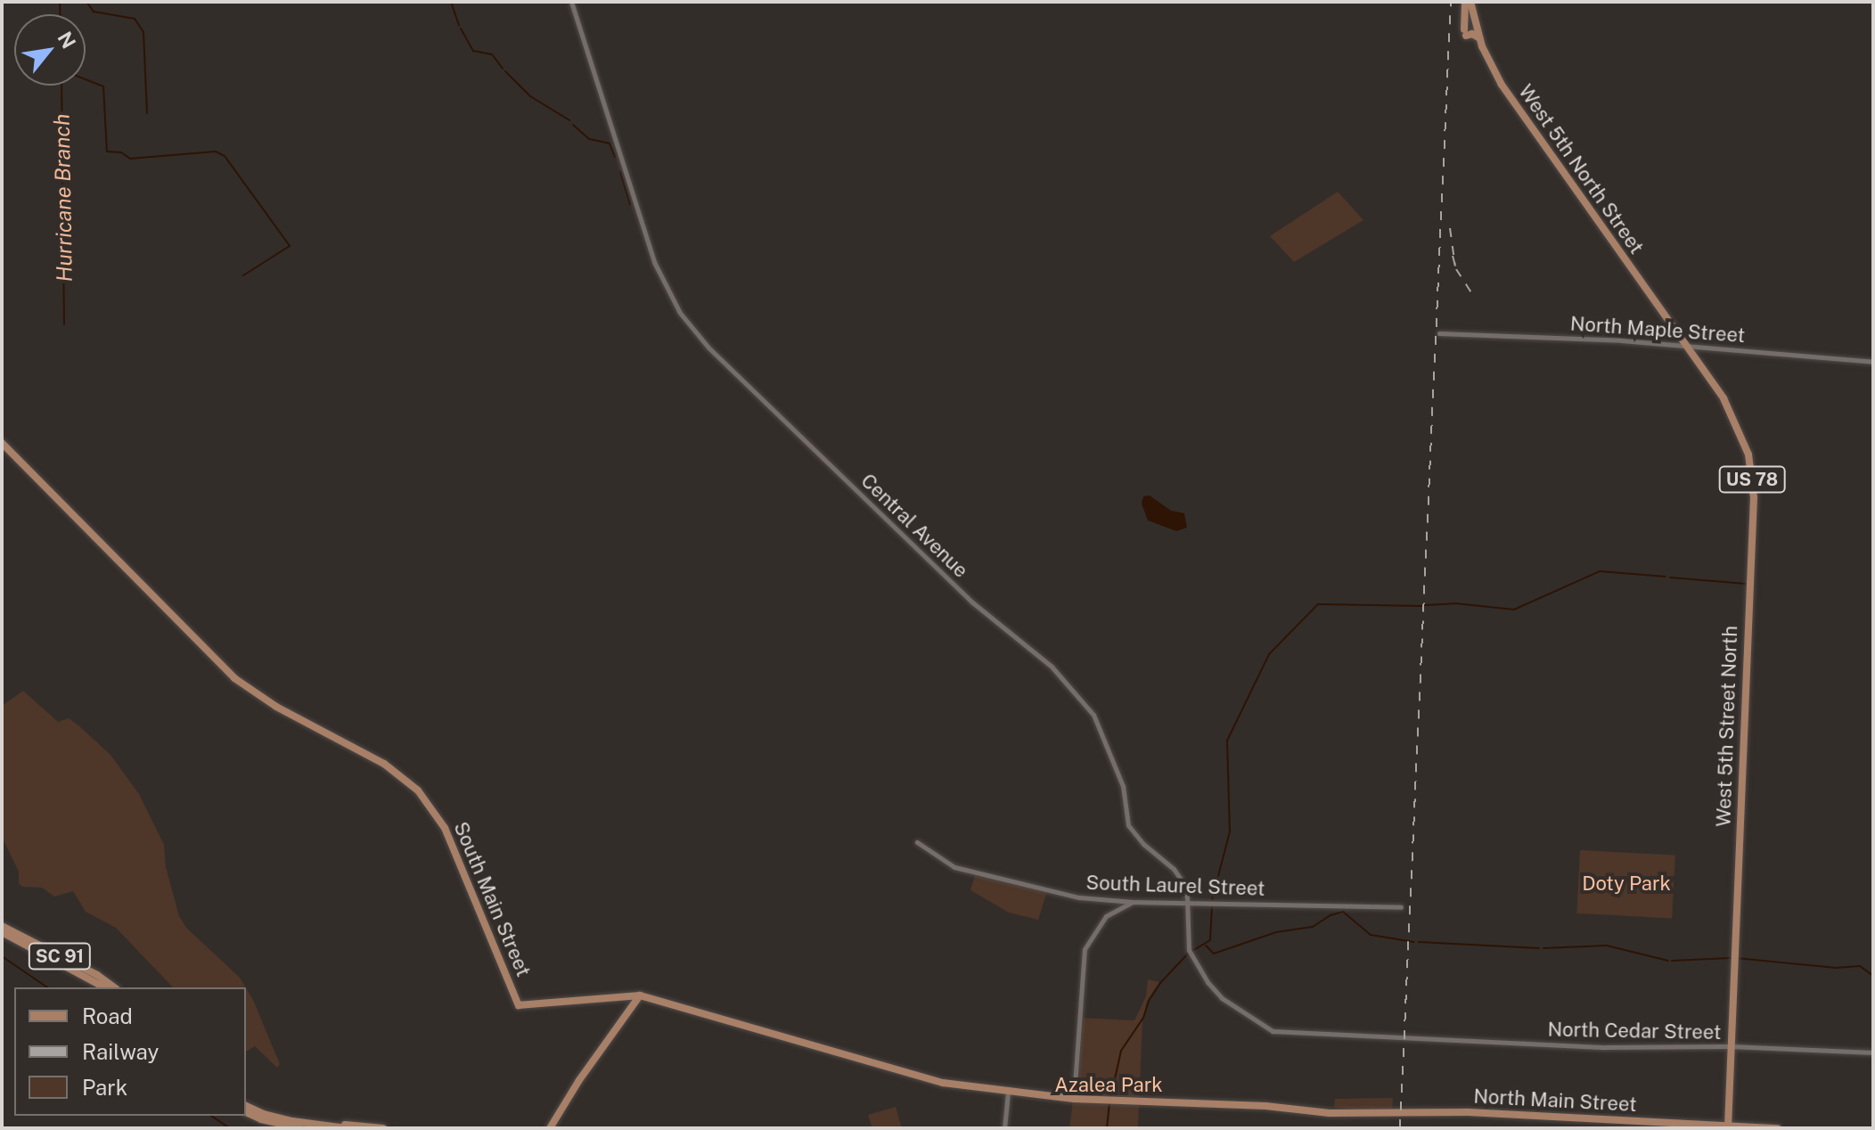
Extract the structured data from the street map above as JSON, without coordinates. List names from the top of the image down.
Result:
{
  "streets": {
    "main road": [
      "West 5th North Street",
      "US 78",
      "West 5th Street North",
      "South Main Street",
      "SC 91",
      "North Main Street"
    ],
    "street": [
      "North Maple Street",
      "Central Avenue",
      "South Laurel Street",
      "North Cedar Street"
    ]
  },
  "crossings": [
    ["West 5th North Street", "North Maple Street"],
    ["West 5th North Street", "West 5th Street North"],
    ["North Maple Street", "West 5th Street North"],
    ["Central Avenue", "South Laurel Street"],
    ["Central Avenue", "North Cedar Street"],
    ["West 5th Street North", "North Cedar Street"],
    ["West 5th Street North", "North Main Street"],
    ["South Main Street", "North Main Street"]
  ],
  "water": ["Hurricane Branch"],
  "parks": ["Doty Park", "Azalea Park"],
  "legend": ["Road", "Railway", "Park"],
  "north": "top right"
}
